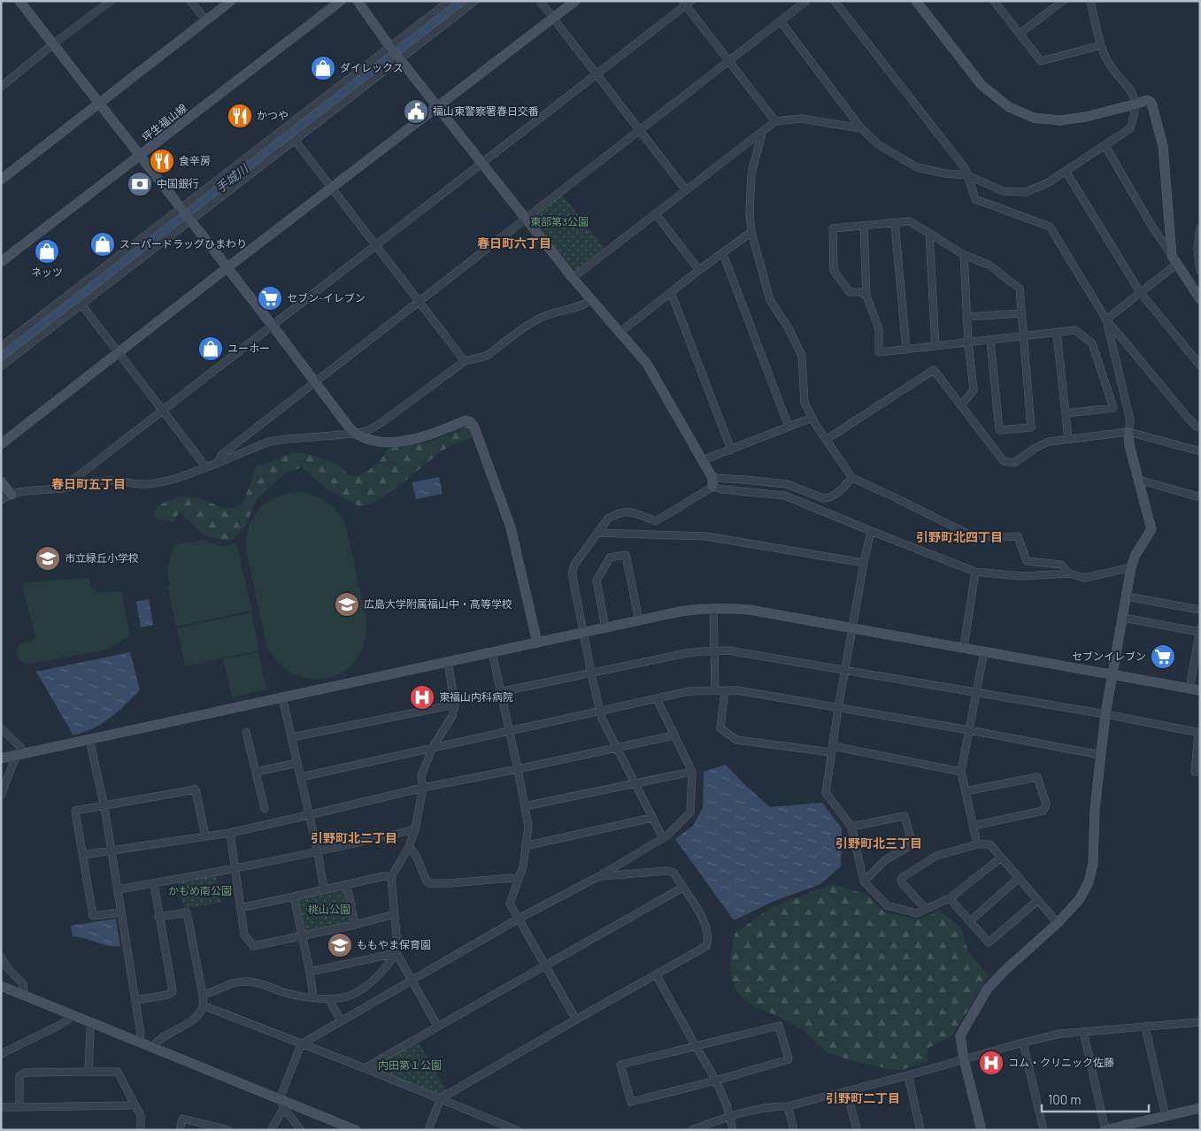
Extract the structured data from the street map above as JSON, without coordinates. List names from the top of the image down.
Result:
{
  "streets": {
    "street": ["坪生福山線"]
  },
  "districts": [
    "春日町六丁目",
    "春日町五丁目",
    "引野町北四丁目",
    "引野町北二丁目",
    "引野町北三丁目",
    "引野町二丁目"
  ],
  "water": ["手城川"],
  "parks": [
    "東部第3公園",
    "かもめ南公園",
    "桃山公園",
    "内田第１公園"
  ],
  "places": {
    "shop": [
      "ダイレックス",
      "スーパードラッグひまわり",
      "ネッツ",
      "ユーホー"
    ],
    "public building": ["福山東警察署春日交番"],
    "restaurant": ["かつや", "食辛房"],
    "bank": ["中国銀行"],
    "supermarket": ["セブン-イレブン", "セブンイレブン"],
    "school or university": ["市立緑丘小学校", "広島大学附属福山中・高等学校", "ももやま保育園"],
    "hospital": ["東福山内科病院", "コム・クリニック佐藤"]
  },
  "scale_bar": "100 m"
}
